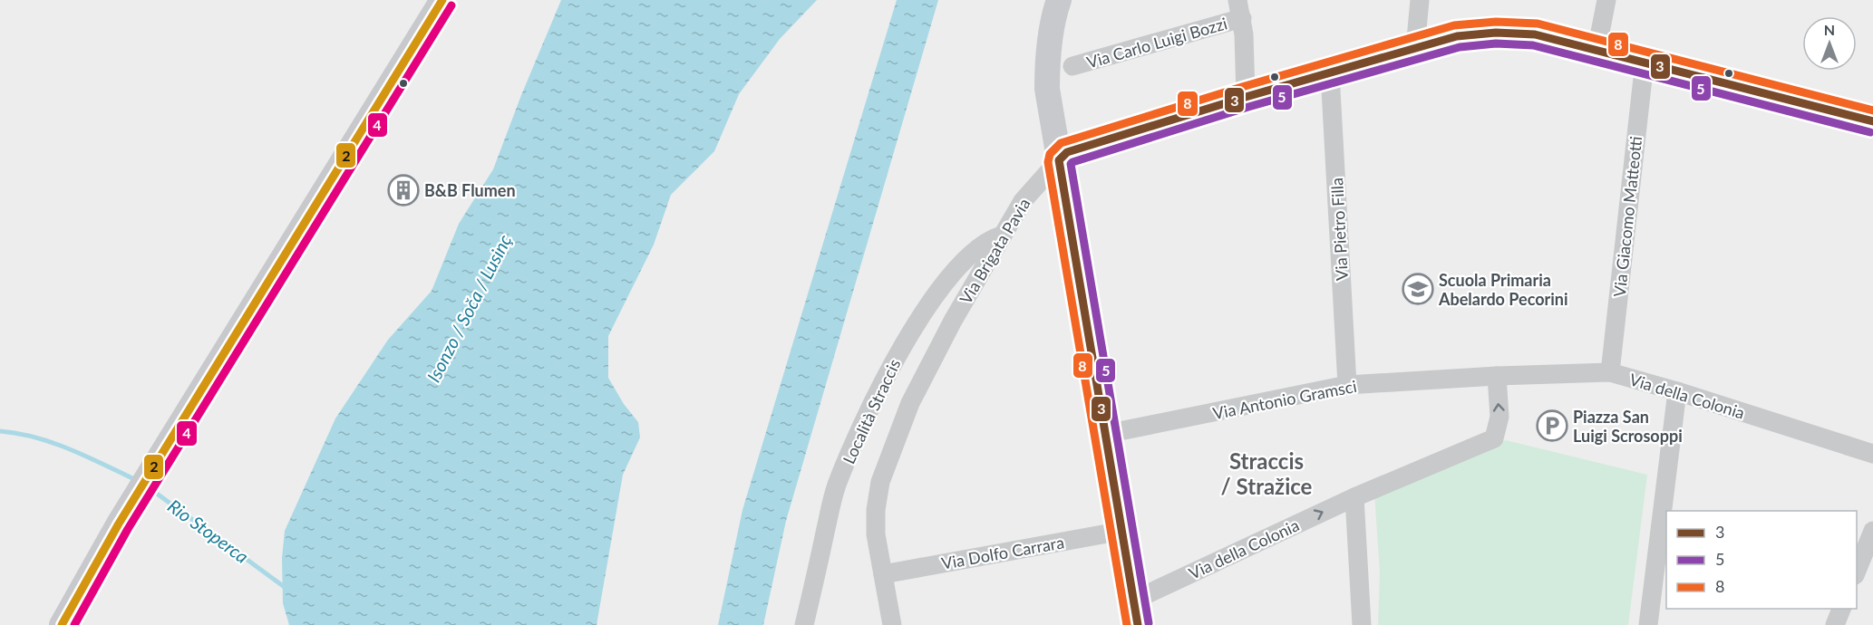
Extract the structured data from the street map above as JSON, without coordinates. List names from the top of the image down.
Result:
{
  "streets": {
    "street": [
      "Via Carlo Luigi Bozzi",
      "Via Giacomo Matteotti",
      "Via Pietro Filla",
      "Via Brigata Pavia",
      "Via della Colonia",
      "Via Antonio Gramsci",
      "Località Straccis",
      "Via Dolfo Carrara"
    ]
  },
  "crossings": [
    ["Via Giacomo Matteotti", "Via Brigata Pavia"],
    ["Via Giacomo Matteotti", "Via della Colonia"],
    ["Via Pietro Filla", "Via Brigata Pavia"],
    ["Via Pietro Filla", "Via Antonio Gramsci"],
    ["Via Brigata Pavia", "Località Straccis"],
    ["Via Brigata Pavia", "Via Dolfo Carrara"],
    ["Via della Colonia", "Via Antonio Gramsci"]
  ],
  "one_way": ["Via della Colonia"],
  "districts": ["Straccis / Stražice"],
  "water": ["Isonzo / Soča / Lusinç", "Rio Stoperca"],
  "places": {
    "building": ["B&B Flumen"],
    "school or university": ["Scuola Primaria Abelardo Pecorini"],
    "parking": ["Piazza San Luigi Scrosoppi"]
  },
  "lines": [
    "transit line 2",
    "transit line 4",
    "transit line 8",
    "transit line 3",
    "transit line 5"
  ],
  "legend": ["3", "5", "8"],
  "north": "top"
}
